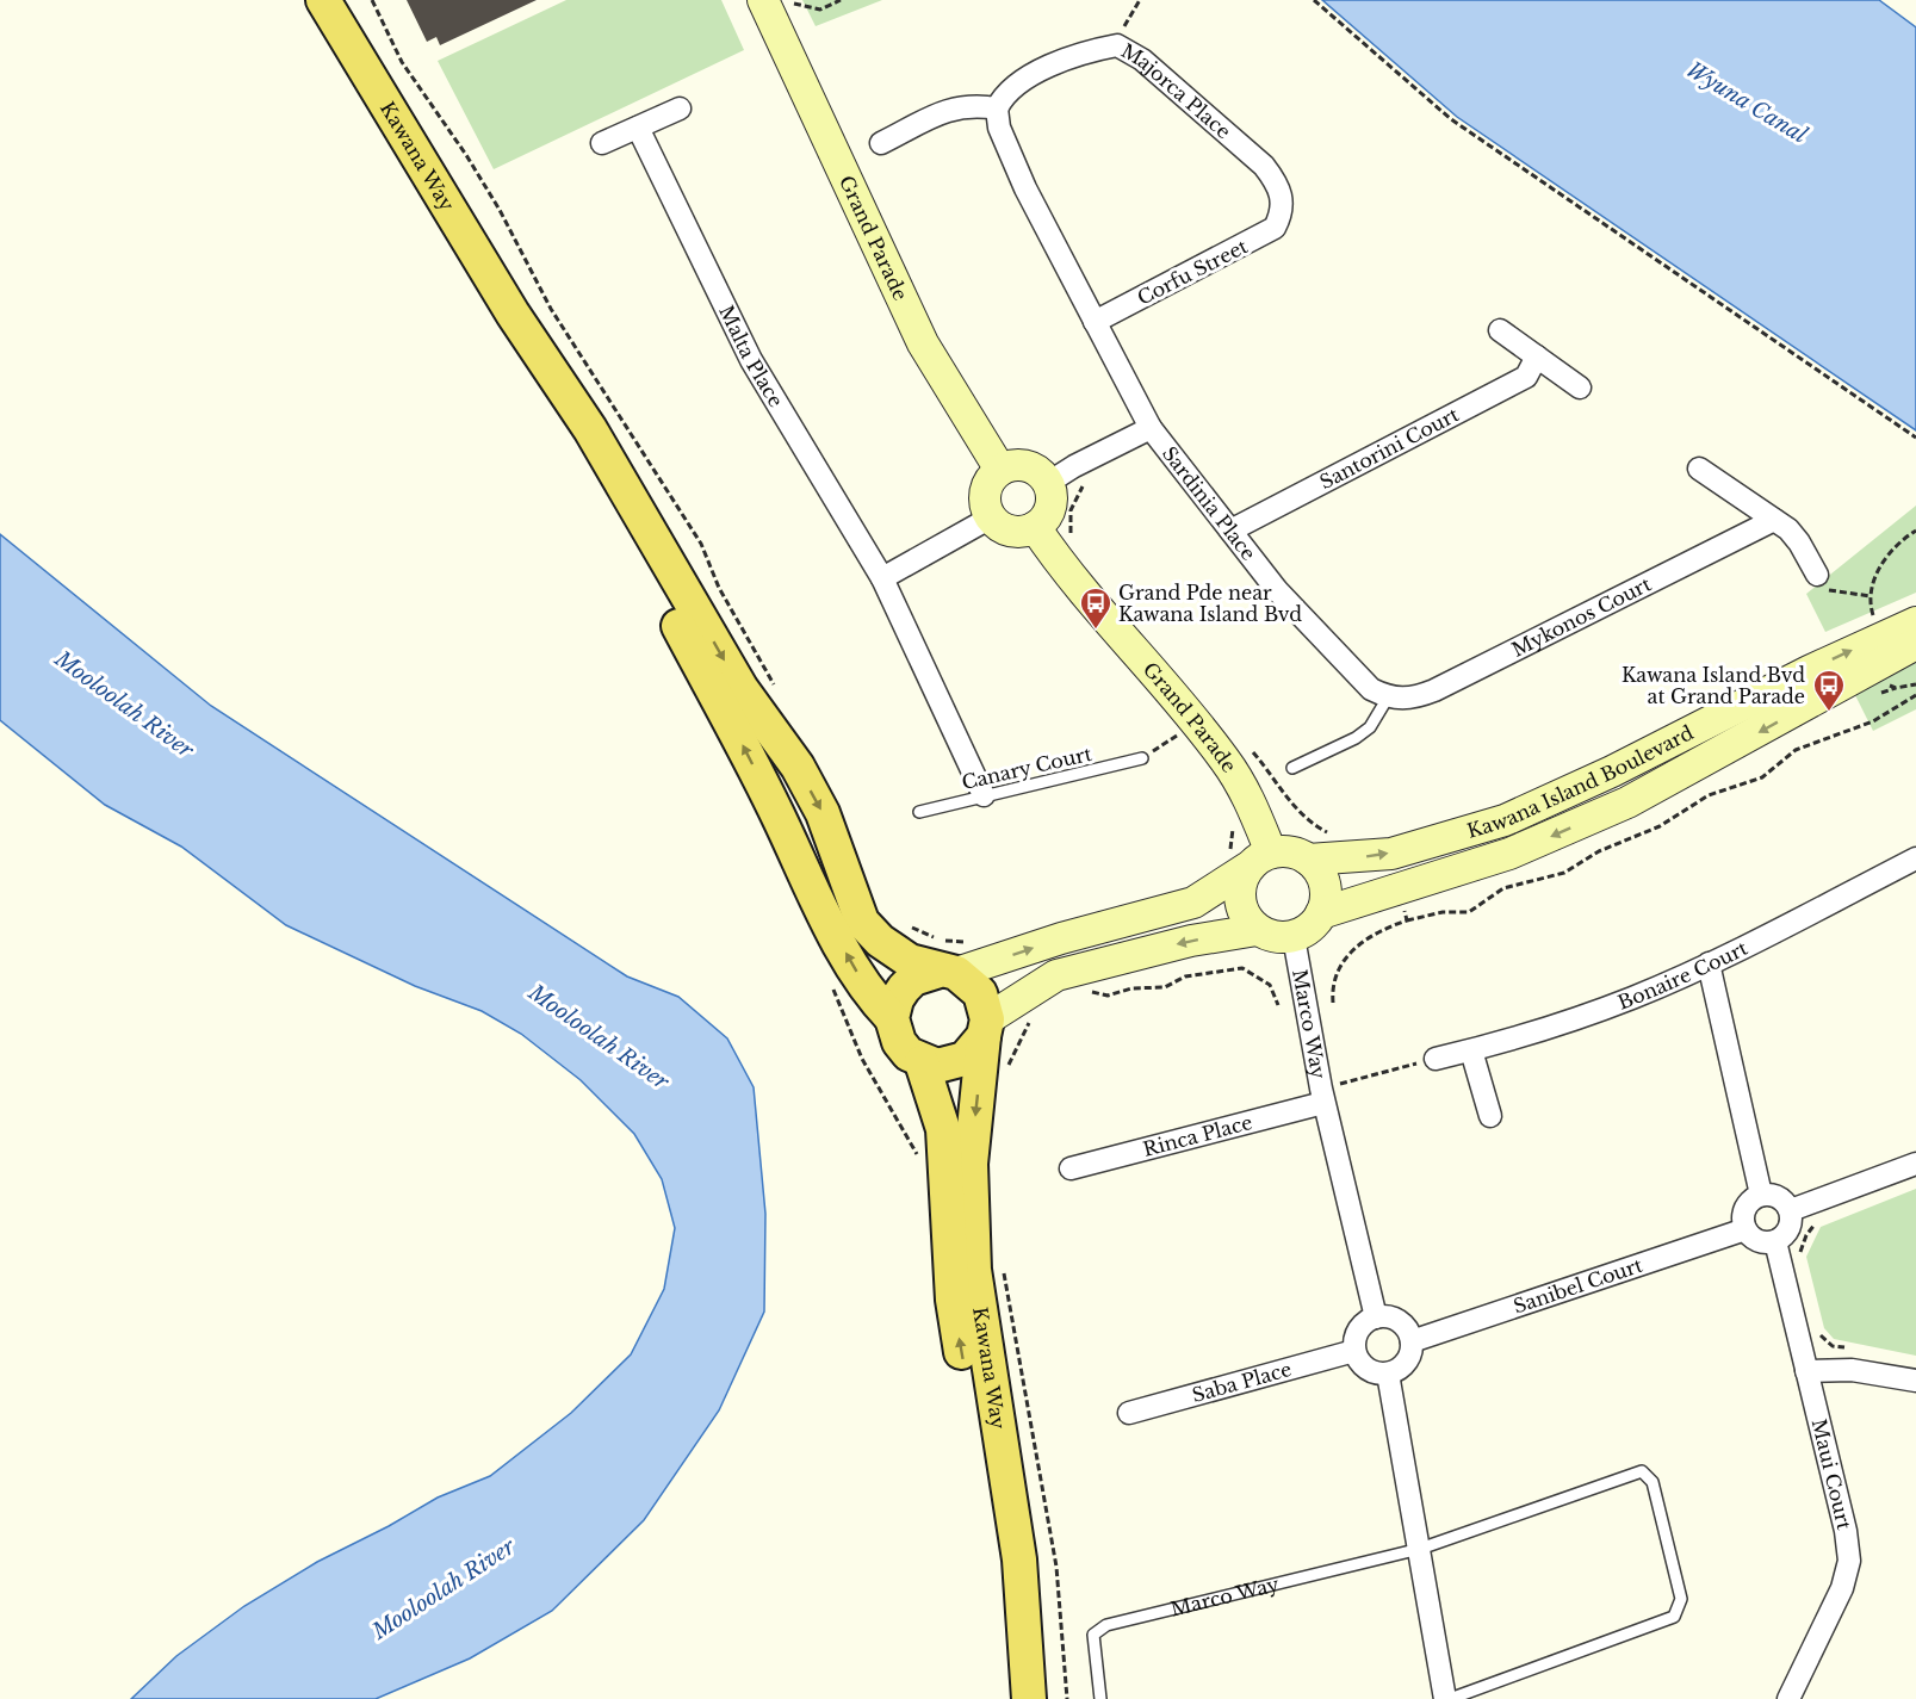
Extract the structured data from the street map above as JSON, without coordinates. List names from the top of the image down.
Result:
{
  "streets": {
    "main road": ["Kawana Way", "Grand Parade", "Kawana Island Boulevard"],
    "street": [
      "Majorca Place",
      "Corfu Street",
      "Malta Place",
      "Santorini Court",
      "Sardinia Place",
      "Mykonos Court",
      "Bonaire Court",
      "Marco Way",
      "Rinca Place",
      "Sanibel Court",
      "Saba Place",
      "Maui Court"
    ],
    "lane": ["Canary Court"]
  },
  "crossings": [
    ["Majorca Place", "Corfu Street"],
    ["Majorca Place", "Sardinia Place"],
    ["Grand Parade", "Sardinia Place"],
    ["Grand Parade", "Kawana Island Boulevard"],
    ["Grand Parade", "Marco Way"],
    ["Corfu Street", "Sardinia Place"],
    ["Malta Place", "Canary Court"],
    ["Santorini Court", "Sardinia Place"],
    ["Sardinia Place", "Mykonos Court"],
    ["Kawana Island Boulevard", "Marco Way"],
    ["Marco Way", "Rinca Place"],
    ["Marco Way", "Sanibel Court"],
    ["Marco Way", "Saba Place"],
    ["Sanibel Court", "Saba Place"],
    ["Sanibel Court", "Maui Court"]
  ],
  "water": ["Wyuna Canal", "Mooloolah River"],
  "places": {
    "bus stop": ["Grand Pde near Kawana Island Bvd", "Kawana Island Bvd at Grand Parade"]
  }
}
